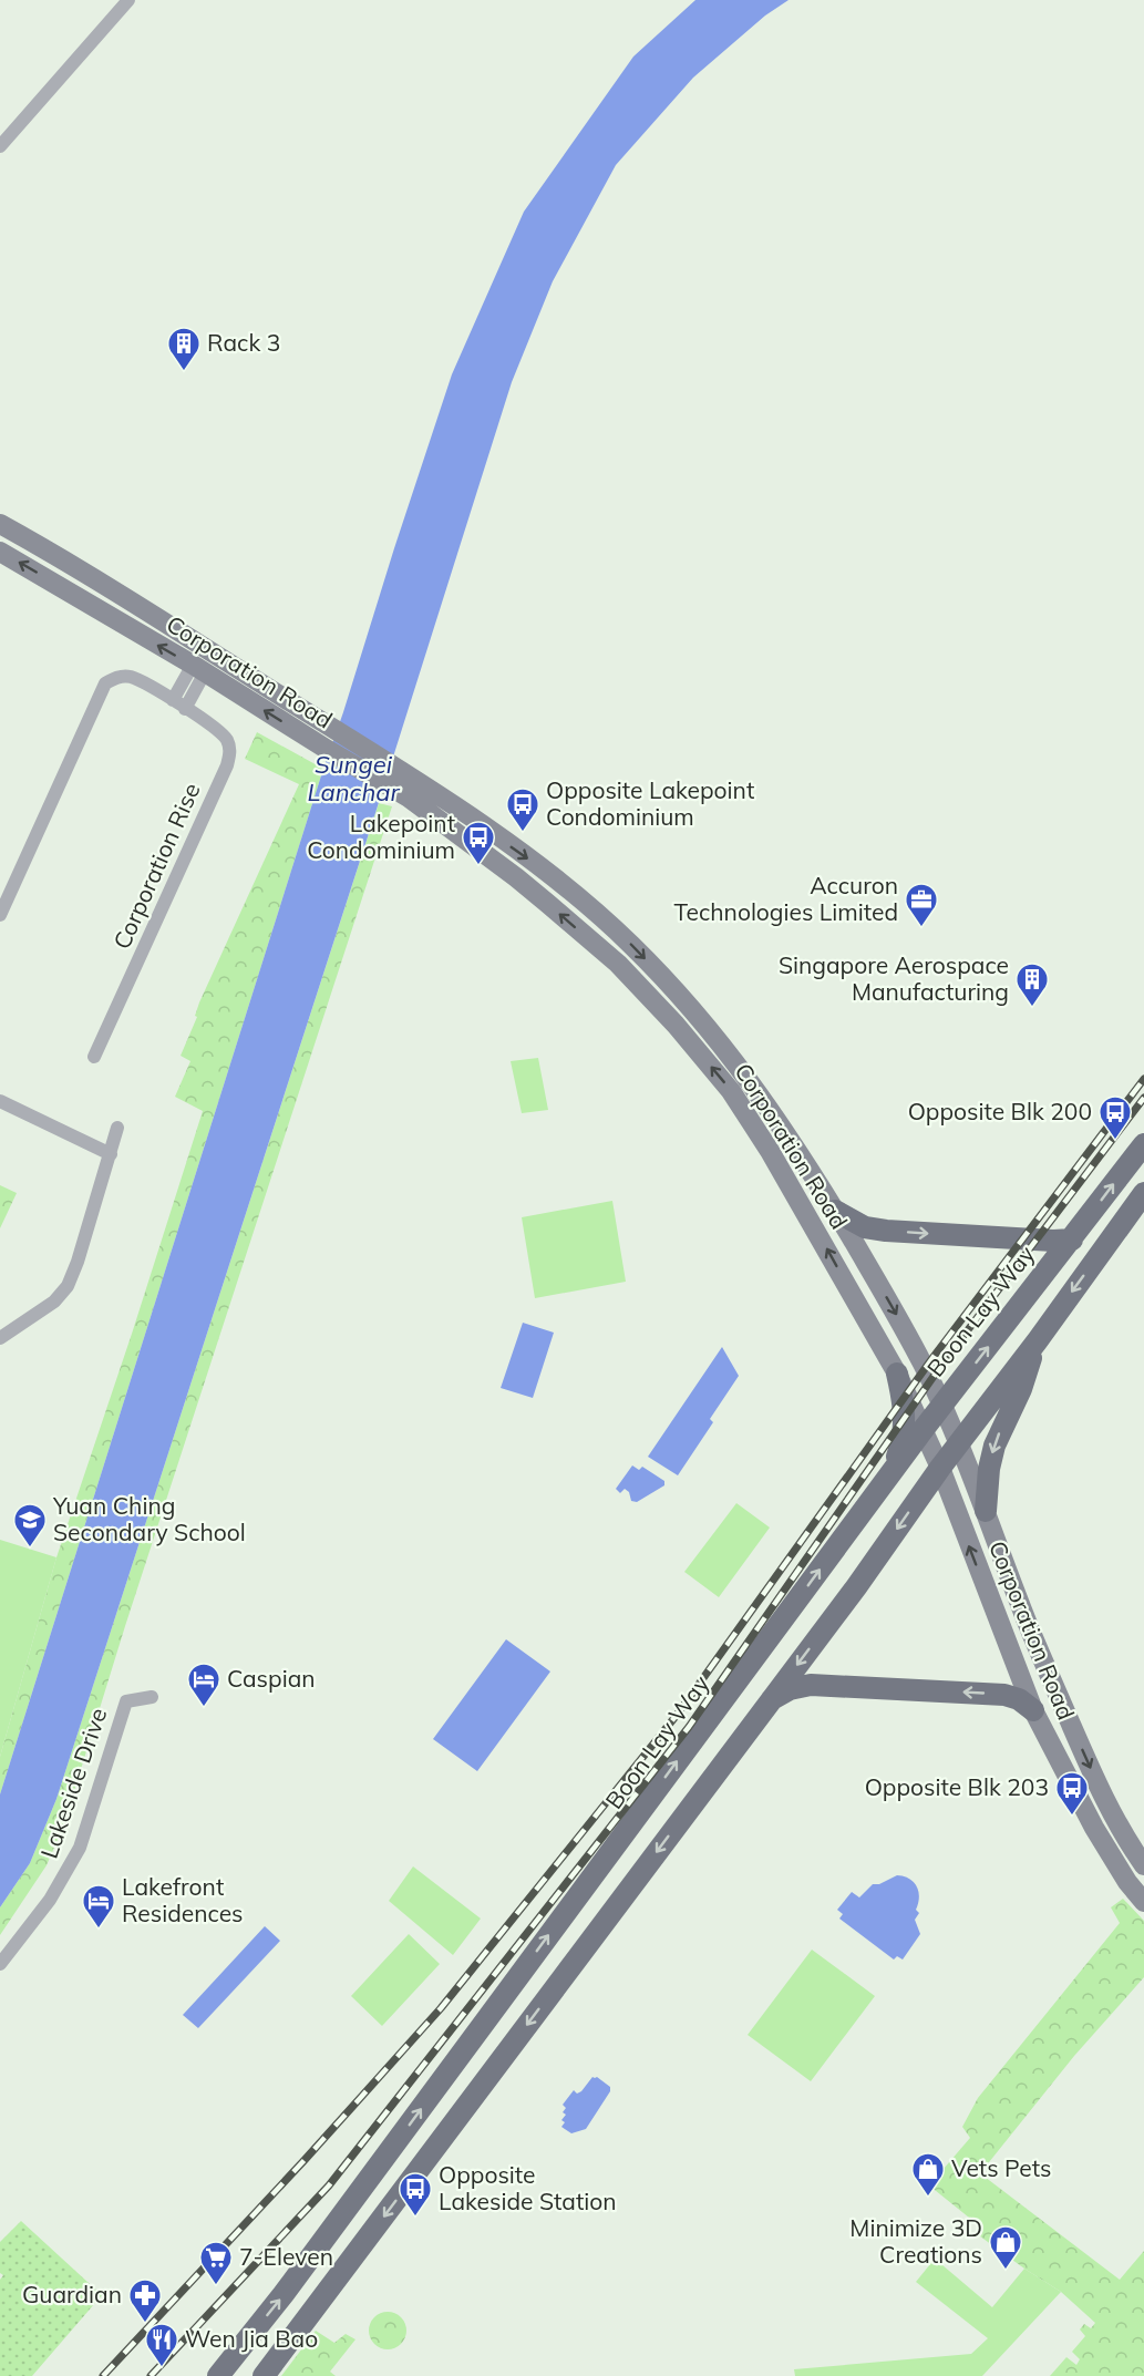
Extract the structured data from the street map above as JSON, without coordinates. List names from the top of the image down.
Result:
{
  "streets": {
    "main road": ["Corporation Road", "Boon Lay Way"],
    "street": ["Corporation Rise", "Lakeside Drive"]
  },
  "crossings": [
    ["Corporation Road", "Boon Lay Way"]
  ],
  "water": ["Sungei Lanchar"],
  "places": {
    "building": ["Rack 3", "Singapore Aerospace Manufacturing"],
    "bus stop": [
      "Opposite Lakepoint Condominium",
      "Lakepoint Condominium",
      "Opposite Blk 200",
      "Opposite Blk 203",
      "Opposite Lakeside Station"
    ],
    "office": ["Accuron Technologies Limited"],
    "school or university": ["Yuan Ching Secondary School"],
    "hotel": ["Caspian", "Lakefront Residences"],
    "shop": ["Vets Pets", "Minimize 3D Creations"],
    "supermarket": ["7-Eleven"],
    "pharmacy": ["Guardian"],
    "restaurant": ["Wen Jia Bao"]
  }
}
